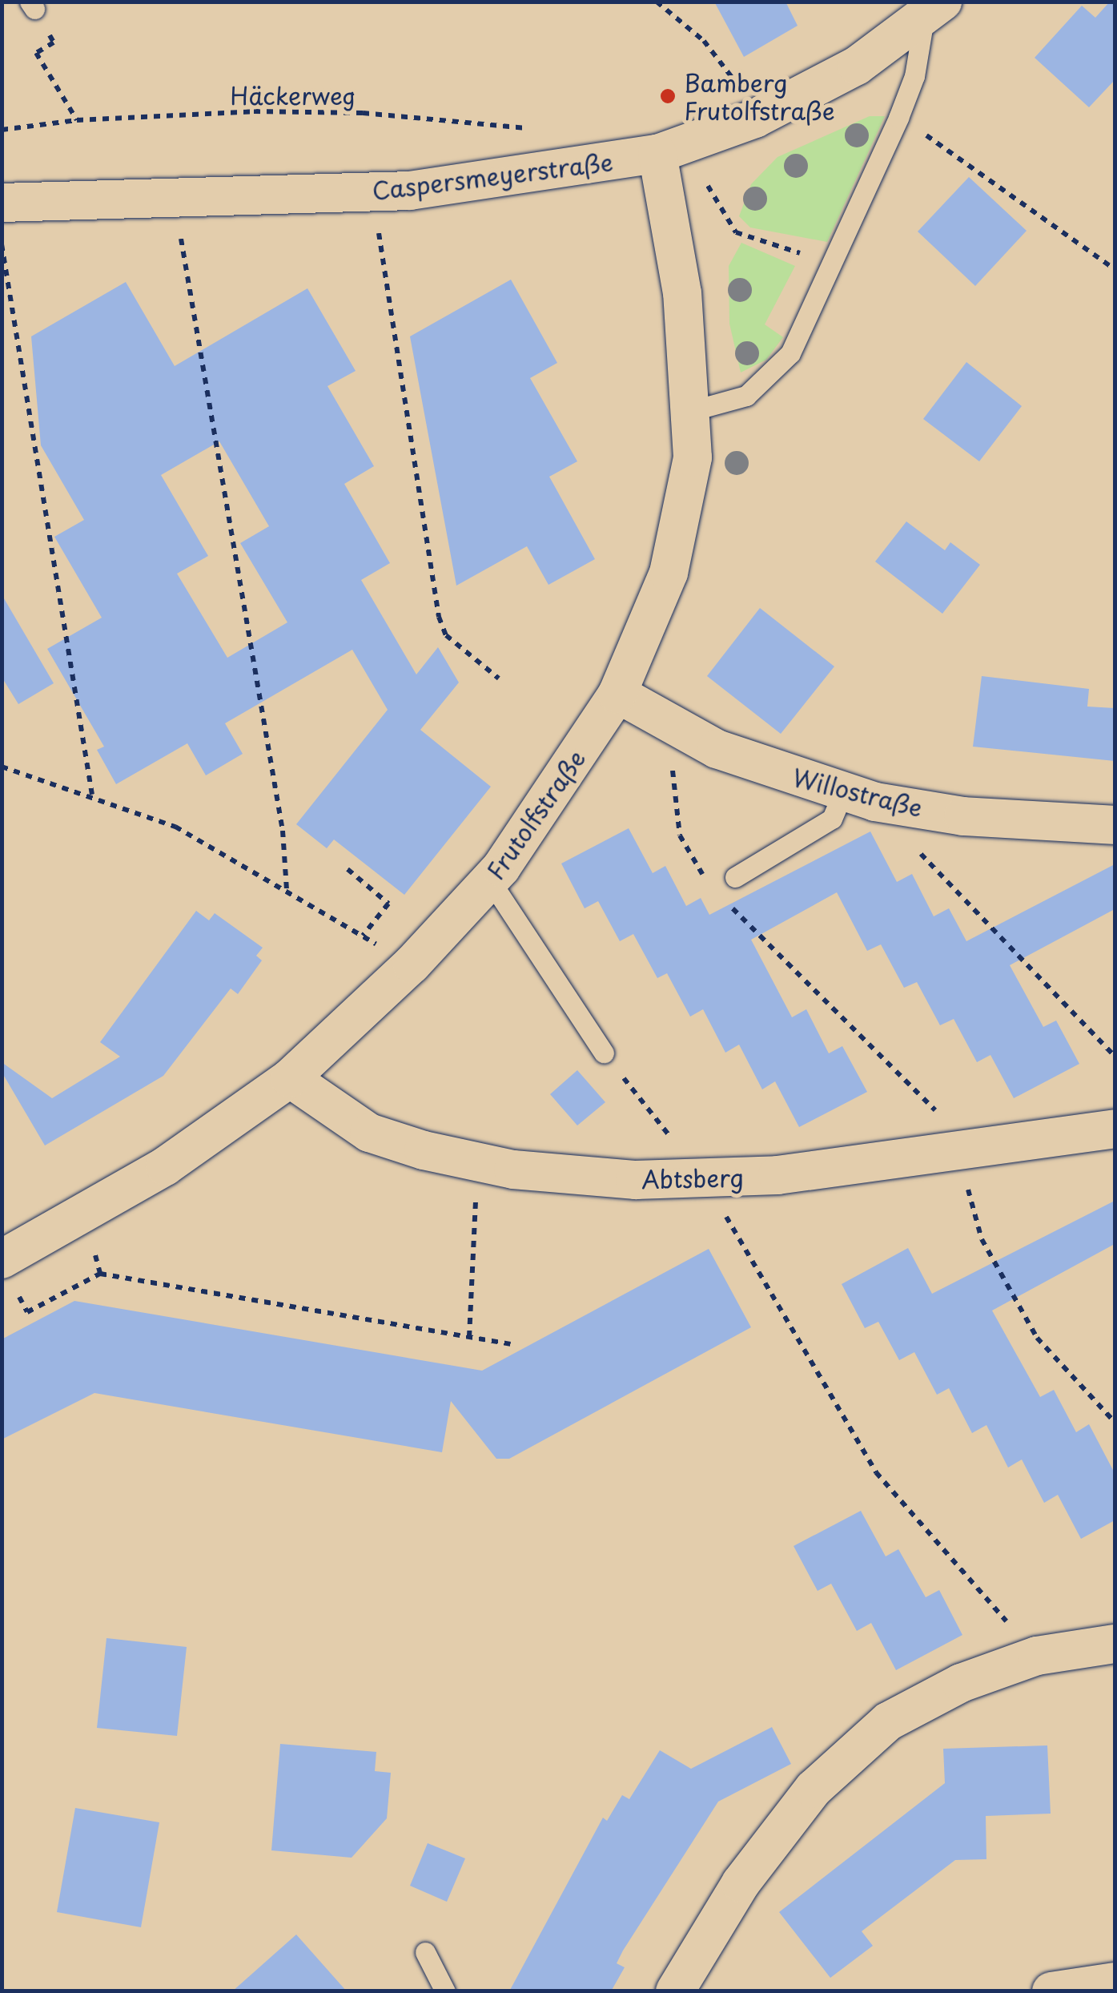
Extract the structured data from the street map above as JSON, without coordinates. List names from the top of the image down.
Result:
{
  "streets": {
    "street": [
      "Caspersmeyerstraße",
      "Willostraße",
      "Frutolfstraße",
      "Abtsberg"
    ],
    "path": ["Häckerweg"]
  },
  "crossings": [
    ["Häckerweg", "Caspersmeyerstraße"],
    ["Caspersmeyerstraße", "Frutolfstraße"],
    ["Willostraße", "Frutolfstraße"],
    ["Frutolfstraße", "Abtsberg"]
  ],
  "places": ["Bamberg Frutolfstraße"]
}
